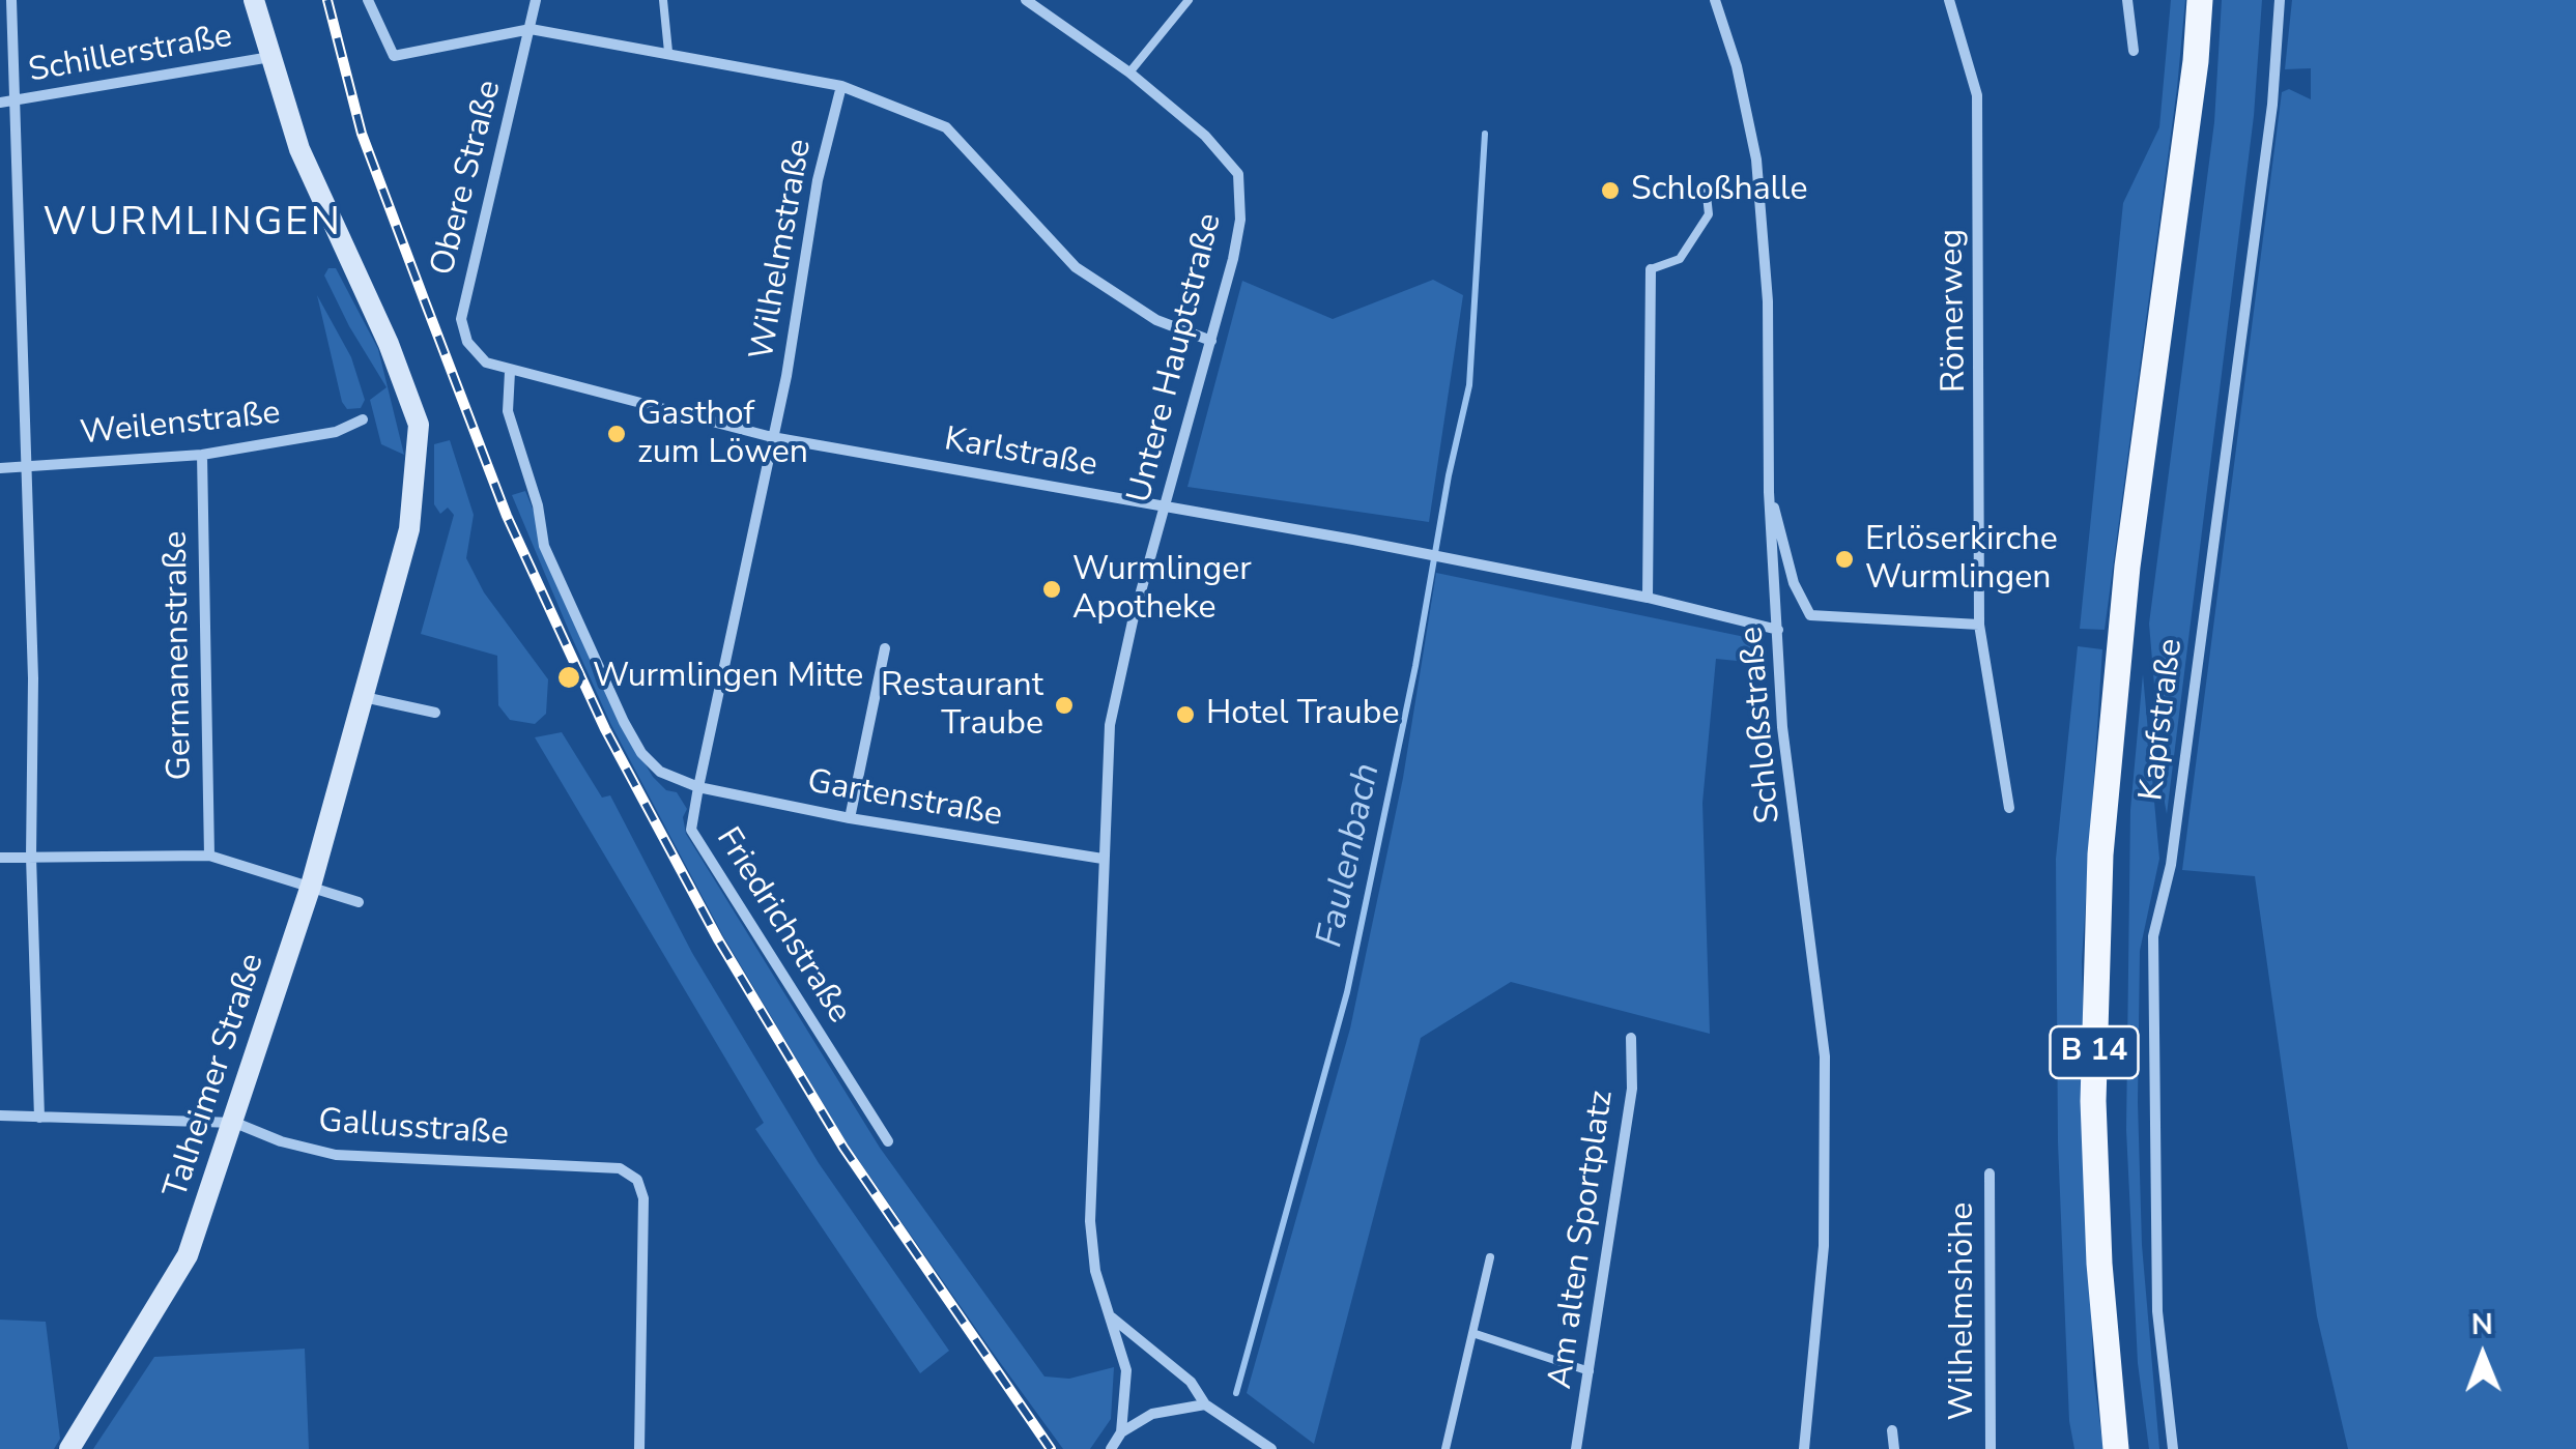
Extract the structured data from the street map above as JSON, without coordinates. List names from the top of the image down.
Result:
{
  "streets": {
    "main road": ["B 14"],
    "street": [
      "Schillerstraße",
      "Obere Straße",
      "Wilhelmstraße",
      "Römerweg",
      "Untere Hauptstraße",
      "Weilenstraße",
      "Karlstraße",
      "Germanenstraße",
      "Kapfstraße",
      "Schloßstraße",
      "Gartenstraße",
      "Friedrichstraße",
      "Talheimer Straße",
      "Gallusstraße",
      "Am alten Sportplatz",
      "Wilhelmshöhe"
    ]
  },
  "crossings": [
    ["Schillerstraße", "Talheimer Straße"],
    ["Obere Straße", "Karlstraße"],
    ["Wilhelmstraße", "Karlstraße"],
    ["Wilhelmstraße", "Gartenstraße"],
    ["Wilhelmstraße", "Friedrichstraße"],
    ["Untere Hauptstraße", "Karlstraße"],
    ["Untere Hauptstraße", "Gartenstraße"],
    ["Weilenstraße", "Germanenstraße"],
    ["Karlstraße", "Schloßstraße"],
    ["Gartenstraße", "Friedrichstraße"],
    ["Talheimer Straße", "Gallusstraße"]
  ],
  "districts": ["WURMLINGEN"],
  "water": ["Faulenbach"],
  "places": [
    "Schloßhalle",
    "Gasthof zum Löwen",
    "Erlöserkirche Wurmlingen",
    "Wurmlinger Apotheke",
    "Wurmlingen Mitte",
    "Restaurant Traube",
    "Hotel Traube"
  ],
  "north": "top"
}
